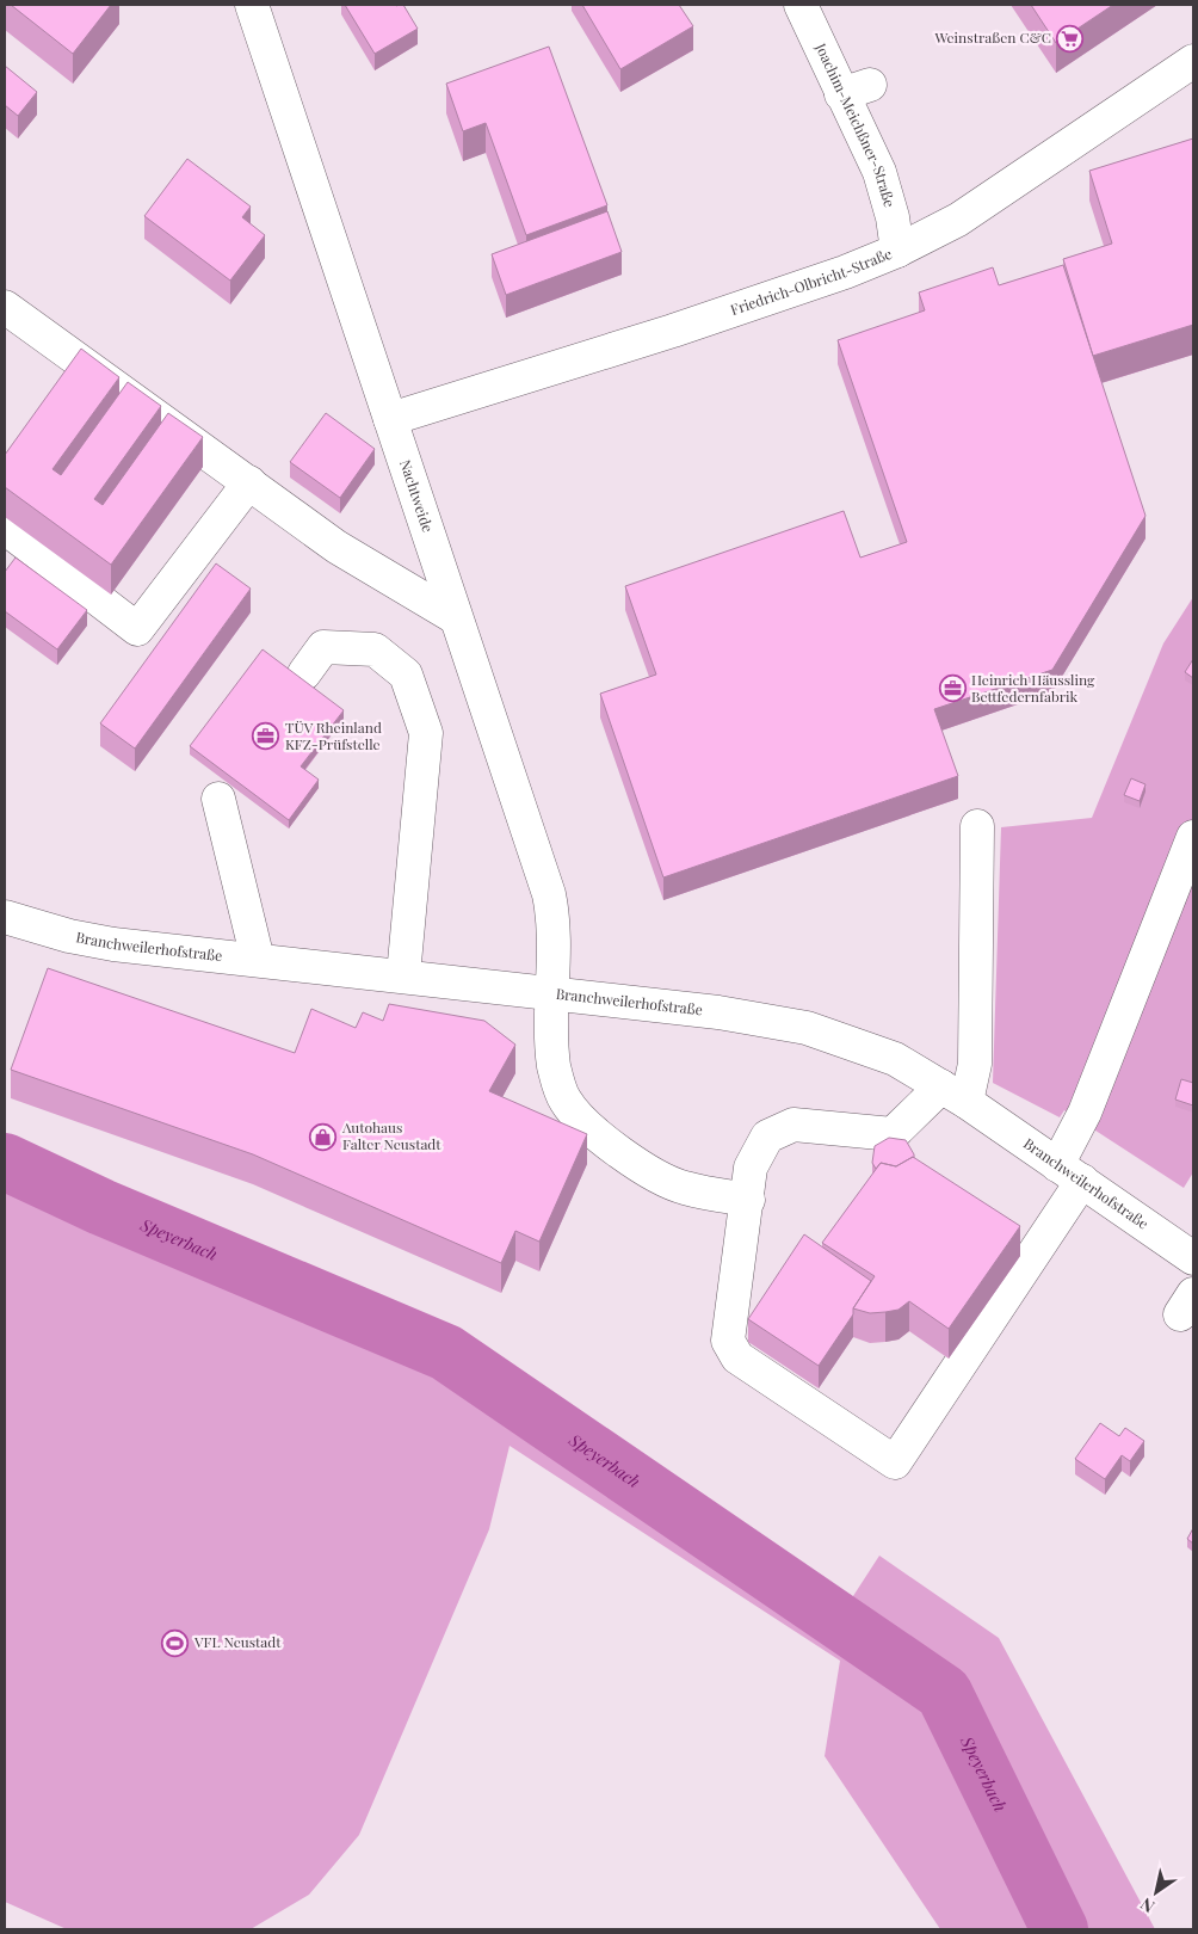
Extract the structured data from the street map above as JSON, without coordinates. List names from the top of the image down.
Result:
{
  "streets": {
    "street": [
      "Joachim-Meichßner-Straße",
      "Friedrich-Olbricht-Straße",
      "Nachtweide",
      "Branchweilerhofstraße"
    ]
  },
  "crossings": [
    ["Joachim-Meichßner-Straße", "Friedrich-Olbricht-Straße"],
    ["Friedrich-Olbricht-Straße", "Nachtweide"],
    ["Nachtweide", "Branchweilerhofstraße"]
  ],
  "water": ["Speyerbach"],
  "places": {
    "supermarket": ["Weinstraßen C&C"],
    "office": ["Heinrich Häussling Bettfedernfabrik", "TÜV Rheinland KFZ-Prüfstelle"],
    "shop": ["Autohaus Falter Neustadt"],
    "sports": ["VFL Neustadt"]
  },
  "north": "bottom left"
}
